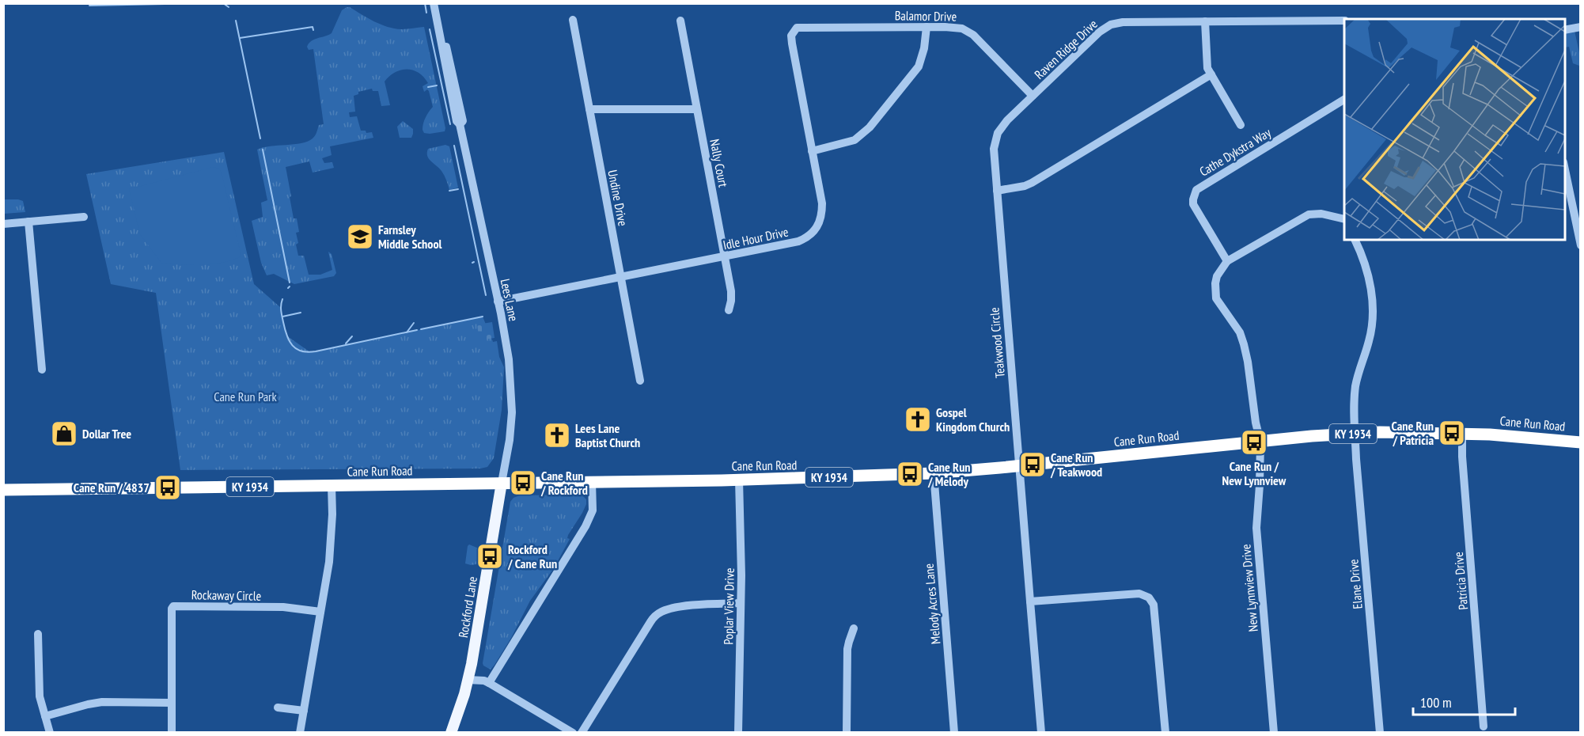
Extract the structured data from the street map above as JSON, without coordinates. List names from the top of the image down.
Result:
{
  "streets": {
    "highway": ["Cane Run Road", "KY 1934"],
    "main road": ["Rockford Lane"],
    "street": [
      "Balamor Drive",
      "Raven Ridge Drive",
      "Cathe Dykstra Way",
      "Nally Court",
      "Undine Drive",
      "Idle Hour Drive",
      "Lees Lane",
      "Teakwood Circle",
      "Patricia Drive",
      "Elane Drive",
      "New Lynnview Drive",
      "Rockaway Circle",
      "Melody Acres Lane",
      "Poplar View Drive"
    ]
  },
  "crossings": [
    ["Balamor Drive", "Raven Ridge Drive"],
    ["Balamor Drive", "Idle Hour Drive"],
    ["Balamor Drive", "Teakwood Circle"],
    ["Raven Ridge Drive", "Teakwood Circle"],
    ["Cathe Dykstra Way", "New Lynnview Drive"],
    ["Nally Court", "Idle Hour Drive"],
    ["Undine Drive", "Idle Hour Drive"],
    ["Idle Hour Drive", "Lees Lane"],
    ["Lees Lane", "Cane Run Road"],
    ["Lees Lane", "Rockford Lane"],
    ["Teakwood Circle", "Cane Run Road"],
    ["Cane Run Road", "Patricia Drive"],
    ["Cane Run Road", "Elane Drive"],
    ["Cane Run Road", "New Lynnview Drive"],
    ["Cane Run Road", "Melody Acres Lane"],
    ["Cane Run Road", "Poplar View Drive"],
    ["Cane Run Road", "Rockford Lane"]
  ],
  "parks": ["Cane Run Park"],
  "places": {
    "school or university": ["Farnsley Middle School"],
    "church": ["Gospel Kingdom Church", "Lees Lane Baptist Church"],
    "bus stop": [
      "Cane Run / Patricia",
      "Cane Run / New Lynnview",
      "Cane Run / Teakwood",
      "Cane Run / Melody",
      "Cane Run / Rockford",
      "Cane Run / 4837",
      "Rockford / Cane Run"
    ],
    "shop": ["Dollar Tree"]
  },
  "scale_bar": "100 m"
}
